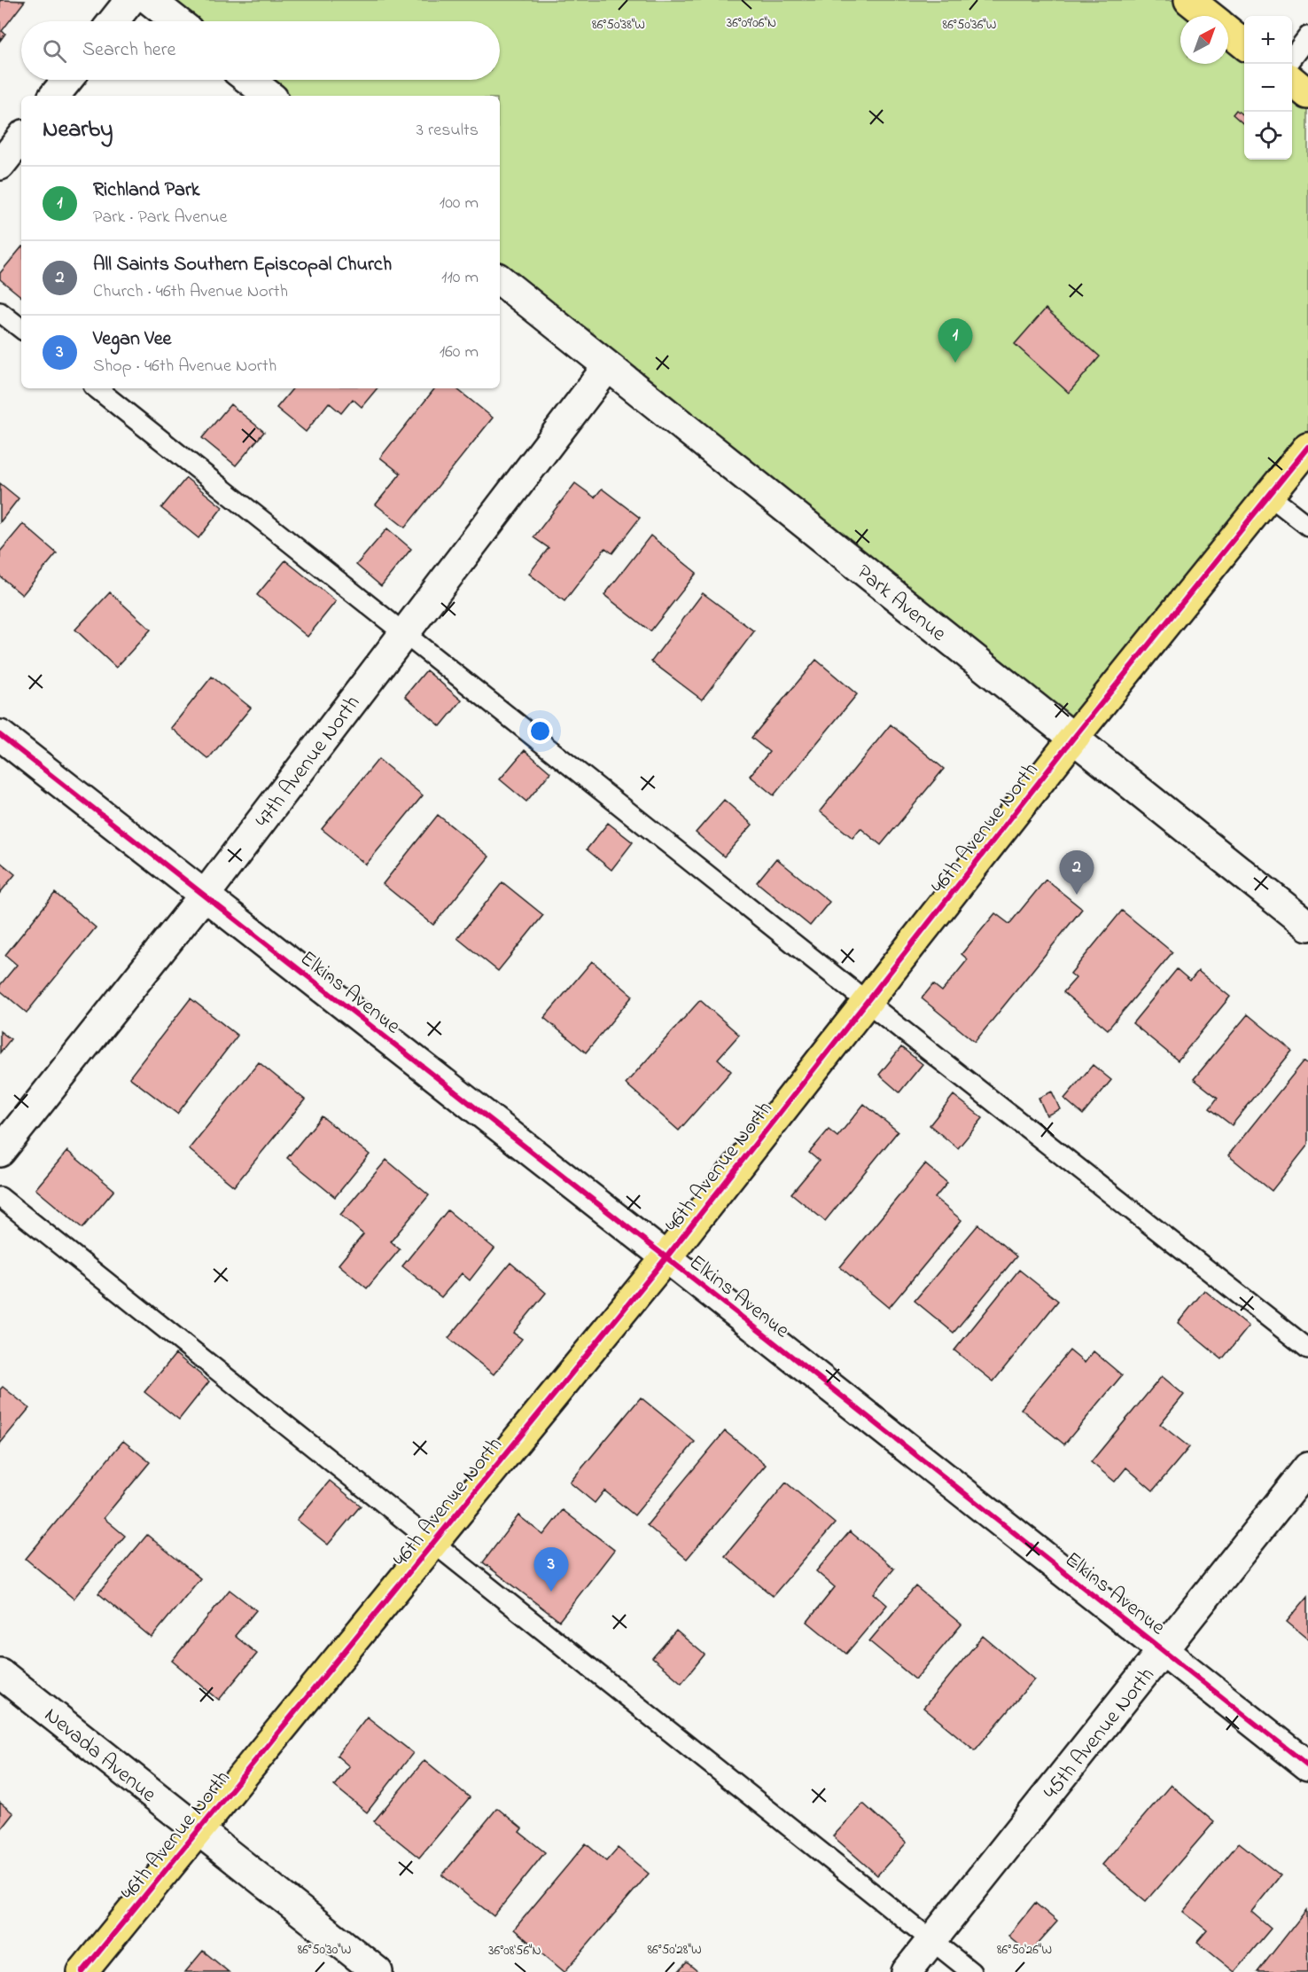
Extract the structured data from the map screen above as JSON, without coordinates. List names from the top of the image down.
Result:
{
  "streets": {
    "main road": ["46th Avenue North"],
    "street": [
      "Park Avenue",
      "47th Avenue North",
      "Elkins Avenue",
      "45th Avenue North",
      "Nevada Avenue"
    ]
  },
  "crossings": [
    ["Park Avenue", "47th Avenue North"],
    ["Park Avenue", "46th Avenue North"],
    ["47th Avenue North", "Elkins Avenue"],
    ["46th Avenue North", "Elkins Avenue"],
    ["46th Avenue North", "Nevada Avenue"],
    ["Elkins Avenue", "45th Avenue North"]
  ],
  "north": "top right",
  "page": {
    "map_buttons": ["+", "−"],
    "search": "Search here",
    "heading": ["Nearby", "3 results"],
    "list": [
      {
        "mark": "1",
        "name": "Richland Park",
        "note": "Park · Park Avenue",
        "value": "100 m"
      },
      {
        "mark": "2",
        "name": "All Saints Southern Episcopal Church",
        "note": "Church · 46th Avenue North",
        "value": "110 m"
      },
      {
        "mark": "3",
        "name": "Vegan Vee",
        "note": "Shop · 46th Avenue North",
        "value": "160 m"
      }
    ],
    "pins": ["1", "2", "3"]
  },
  "coordinates": [
    "36°09'06\"N",
    "86°50'38\"W",
    "86°50'36\"W",
    "86°50'30\"W",
    "86°50'28\"W",
    "86°50'26\"W",
    "36°08'56\"N"
  ]
}
